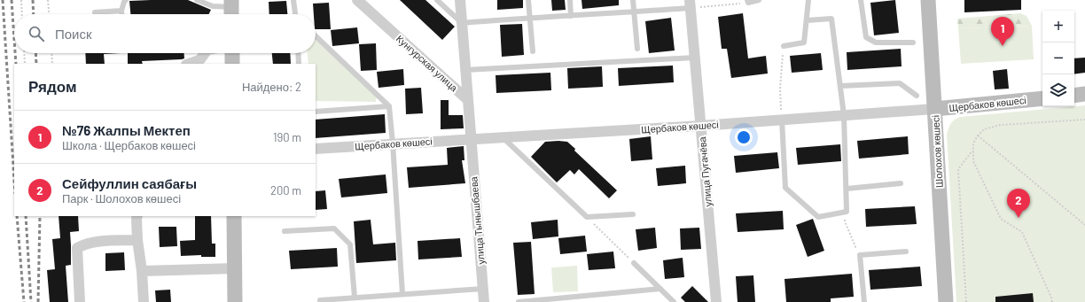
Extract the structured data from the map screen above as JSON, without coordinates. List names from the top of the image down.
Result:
{
  "streets": {
    "main road": ["Щербаков көшесі", "Шолохов көшесі"],
    "street": ["Кунгурская улица", "улица Пугачёва", "улица Тынышбаева"]
  },
  "crossings": [
    ["Щербаков көшесі", "Шолохов көшесі"],
    ["Щербаков көшесі", "улица Пугачёва"],
    ["Щербаков көшесі", "улица Тынышбаева"]
  ],
  "page": {
    "map_buttons": ["+", "−"],
    "search": "Поиск",
    "pins": ["1", "2"],
    "heading": ["Рядом", "Найдено: 2"],
    "list": [
      {
        "mark": "1",
        "name": "№76 Жалпы Мектеп",
        "note": "Школа · Щербаков көшесі",
        "value": "190 m"
      },
      {
        "mark": "2",
        "name": "Сейфуллин саябағы",
        "note": "Парк · Шолохов көшесі",
        "value": "200 m"
      }
    ]
  }
}
